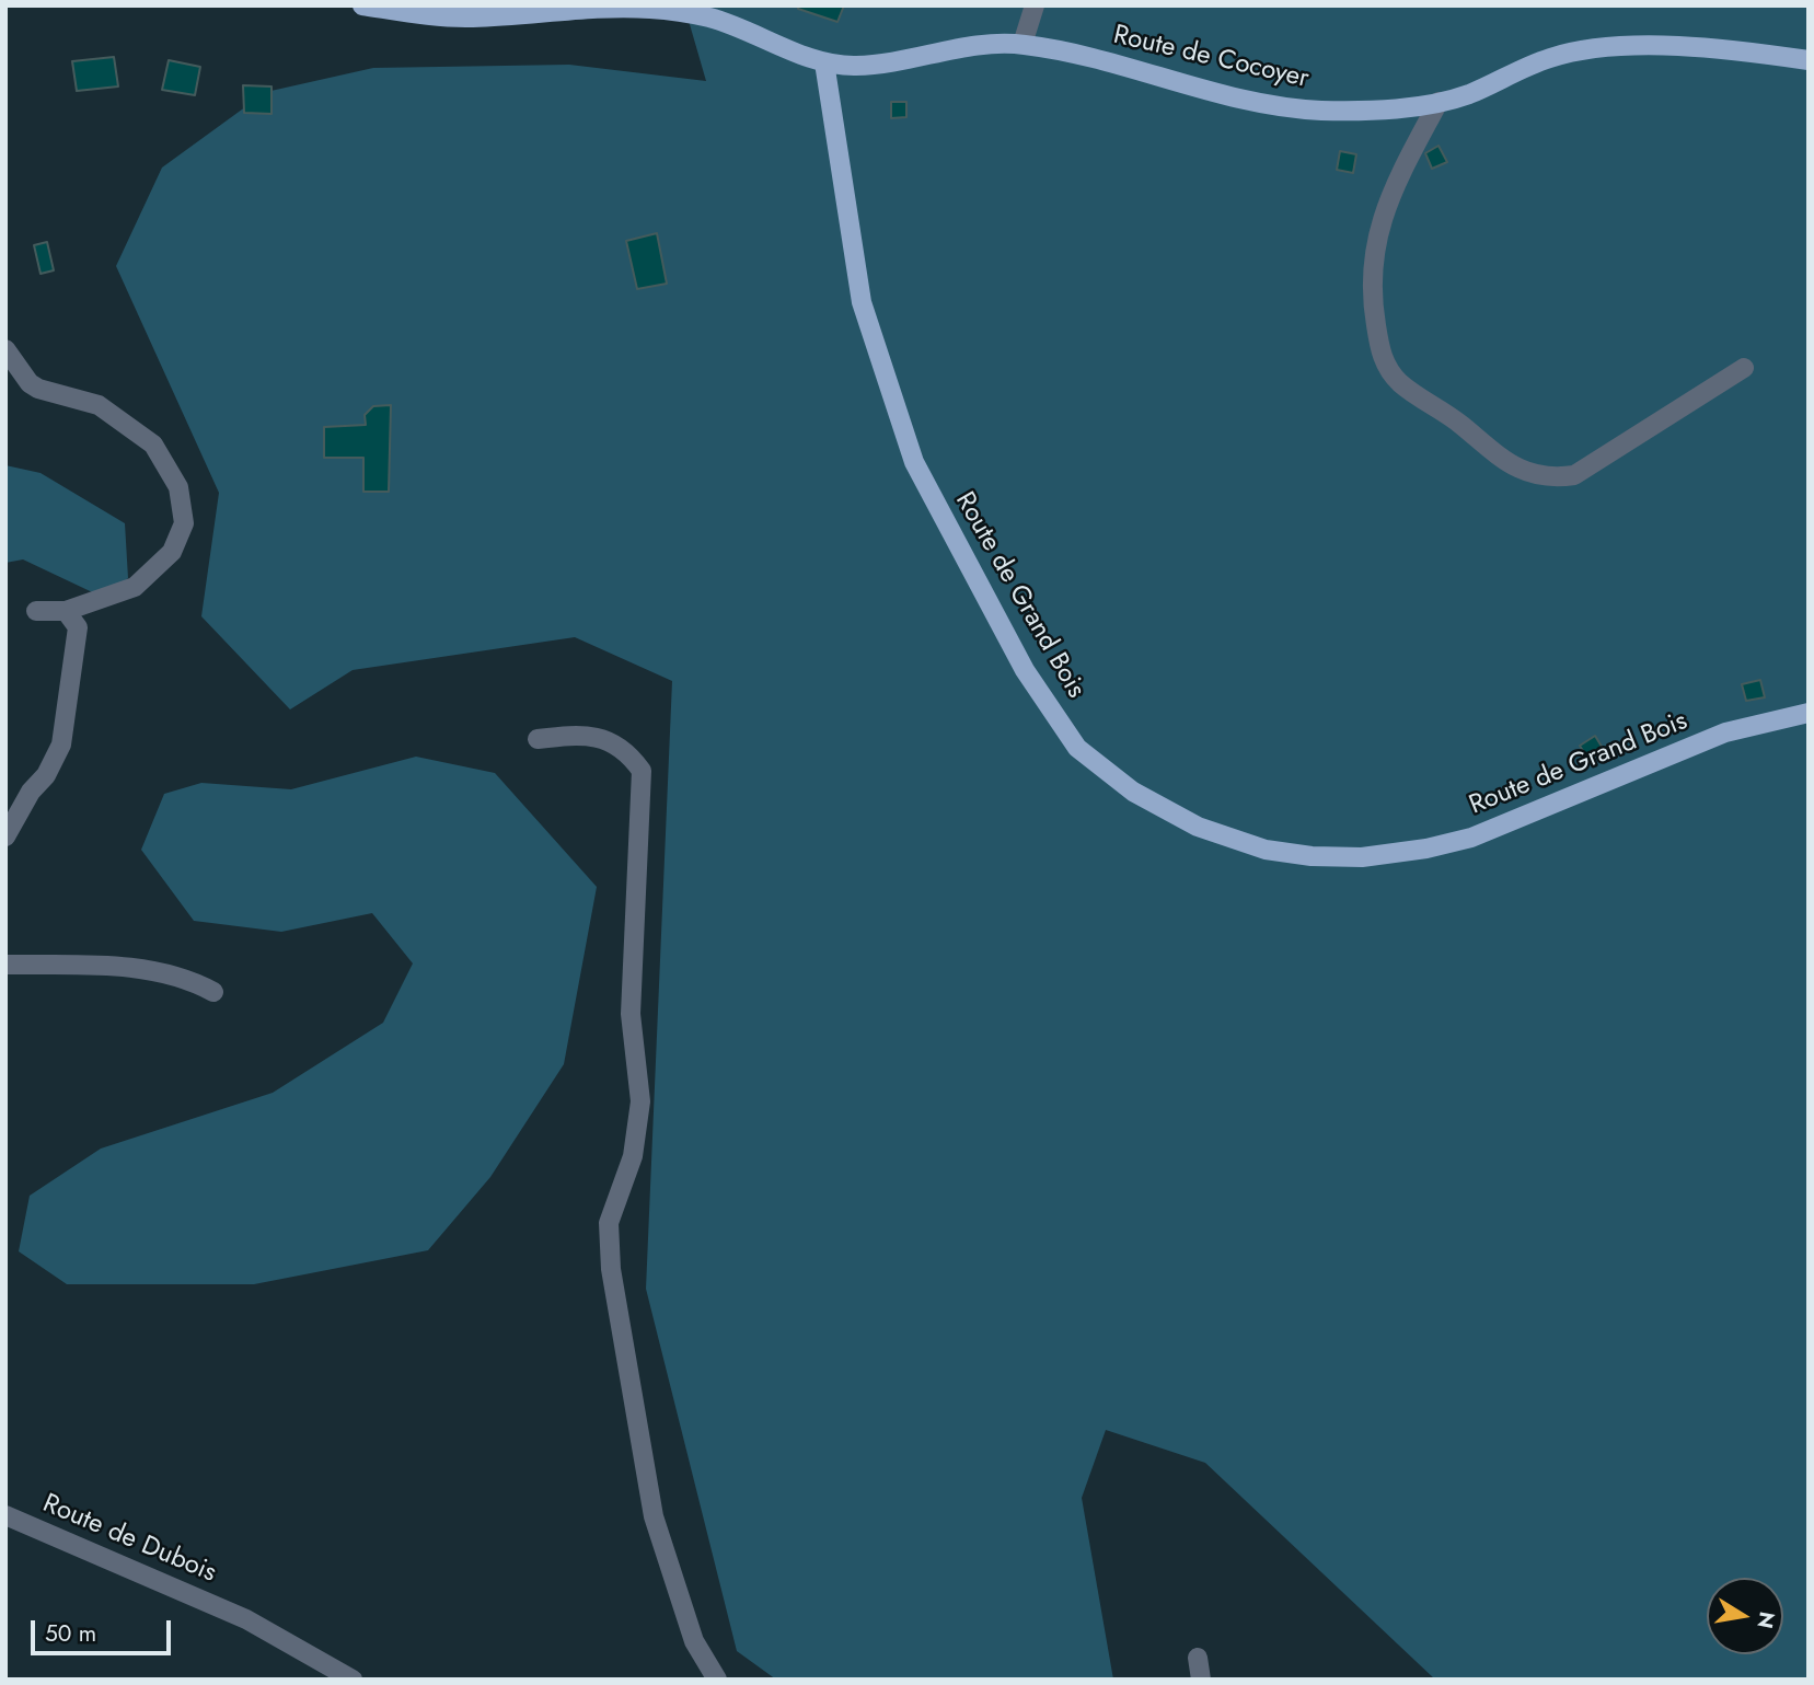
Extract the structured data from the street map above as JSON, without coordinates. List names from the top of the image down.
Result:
{
  "streets": {
    "main road": ["Route de Cocoyer", "Route de Grand Bois"],
    "street": ["Route de Dubois"]
  },
  "crossings": [
    ["Route de Cocoyer", "Route de Grand Bois"]
  ],
  "scale_bar": "50 m",
  "north": "right"
}
